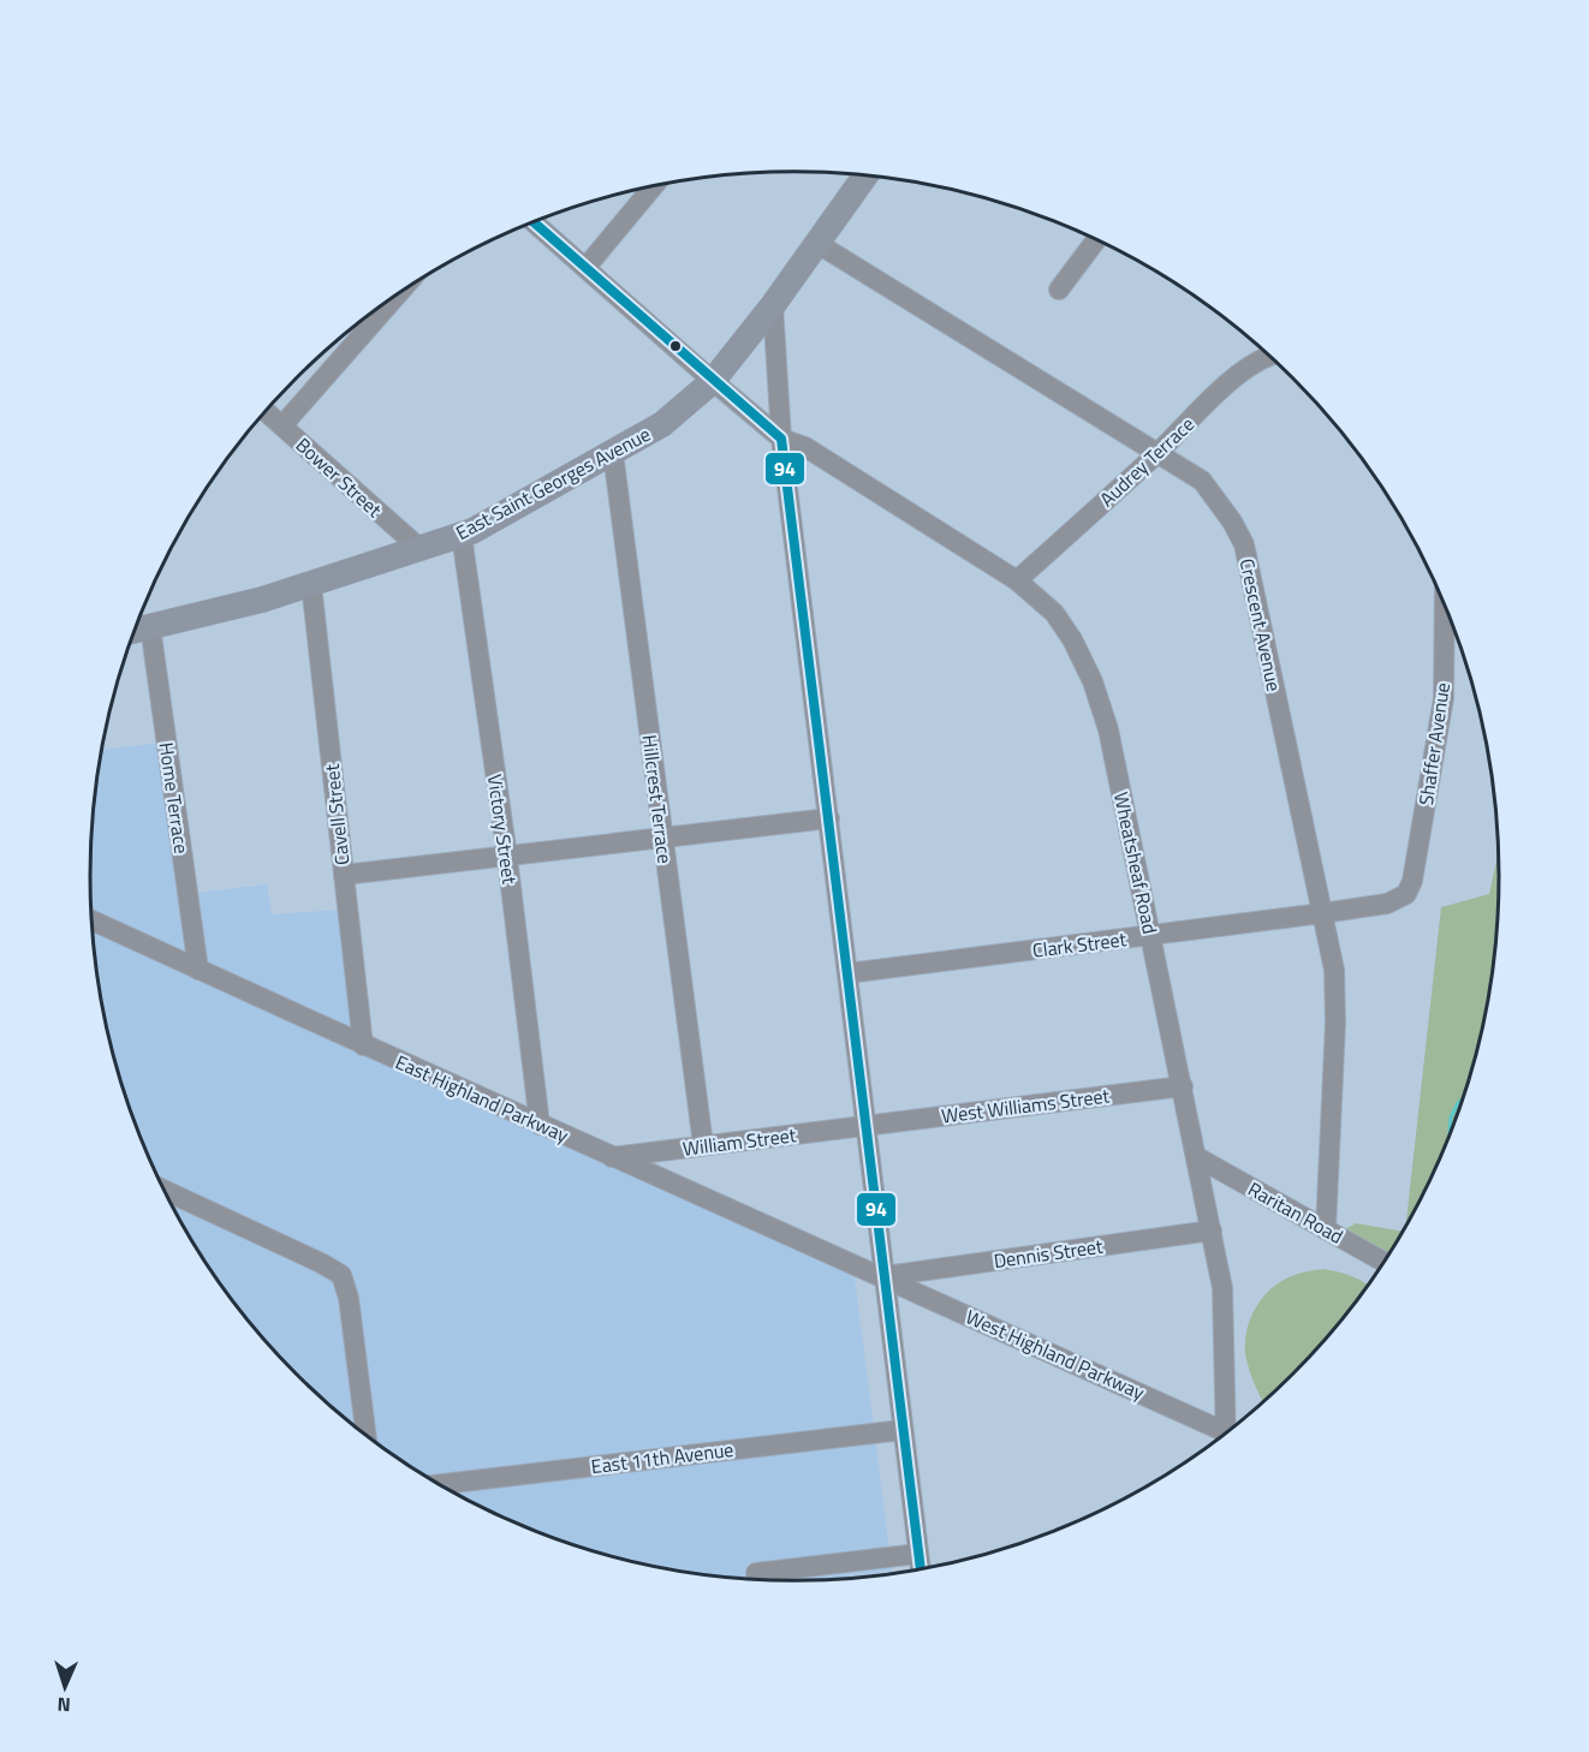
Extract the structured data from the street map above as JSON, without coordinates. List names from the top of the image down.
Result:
{
  "streets": {
    "main road": ["East Saint Georges Avenue"],
    "street": [
      "Audrey Terrace",
      "Bower Street",
      "Crescent Avenue",
      "Shaffer Avenue",
      "Home Terrace",
      "Hillcrest Terrace",
      "Cavell Street",
      "Victory Street",
      "Wheatsheaf Road",
      "Clark Street",
      "East Highland Parkway",
      "West Williams Street",
      "William Street",
      "Raritan Road",
      "Dennis Street",
      "West Highland Parkway",
      "East 11th Avenue"
    ]
  },
  "crossings": [
    ["Audrey Terrace", "Crescent Avenue"],
    ["Audrey Terrace", "Wheatsheaf Road"],
    ["Bower Street", "East Saint Georges Avenue"],
    ["East Saint Georges Avenue", "Crescent Avenue"],
    ["East Saint Georges Avenue", "Home Terrace"],
    ["East Saint Georges Avenue", "Hillcrest Terrace"],
    ["East Saint Georges Avenue", "Cavell Street"],
    ["East Saint Georges Avenue", "Victory Street"],
    ["East Saint Georges Avenue", "Wheatsheaf Road"],
    ["Crescent Avenue", "Clark Street"],
    ["Crescent Avenue", "Raritan Road"],
    ["Shaffer Avenue", "Clark Street"],
    ["Home Terrace", "East Highland Parkway"],
    ["Hillcrest Terrace", "William Street"],
    ["Cavell Street", "East Highland Parkway"],
    ["Victory Street", "East Highland Parkway"],
    ["Wheatsheaf Road", "Clark Street"],
    ["Wheatsheaf Road", "West Williams Street"],
    ["Wheatsheaf Road", "Raritan Road"],
    ["Wheatsheaf Road", "Dennis Street"],
    ["East Highland Parkway", "William Street"],
    ["East Highland Parkway", "Dennis Street"],
    ["East Highland Parkway", "West Highland Parkway"],
    ["West Williams Street", "William Street"],
    ["Dennis Street", "West Highland Parkway"]
  ],
  "lines": ["transit line 94"],
  "north": "bottom"
}
